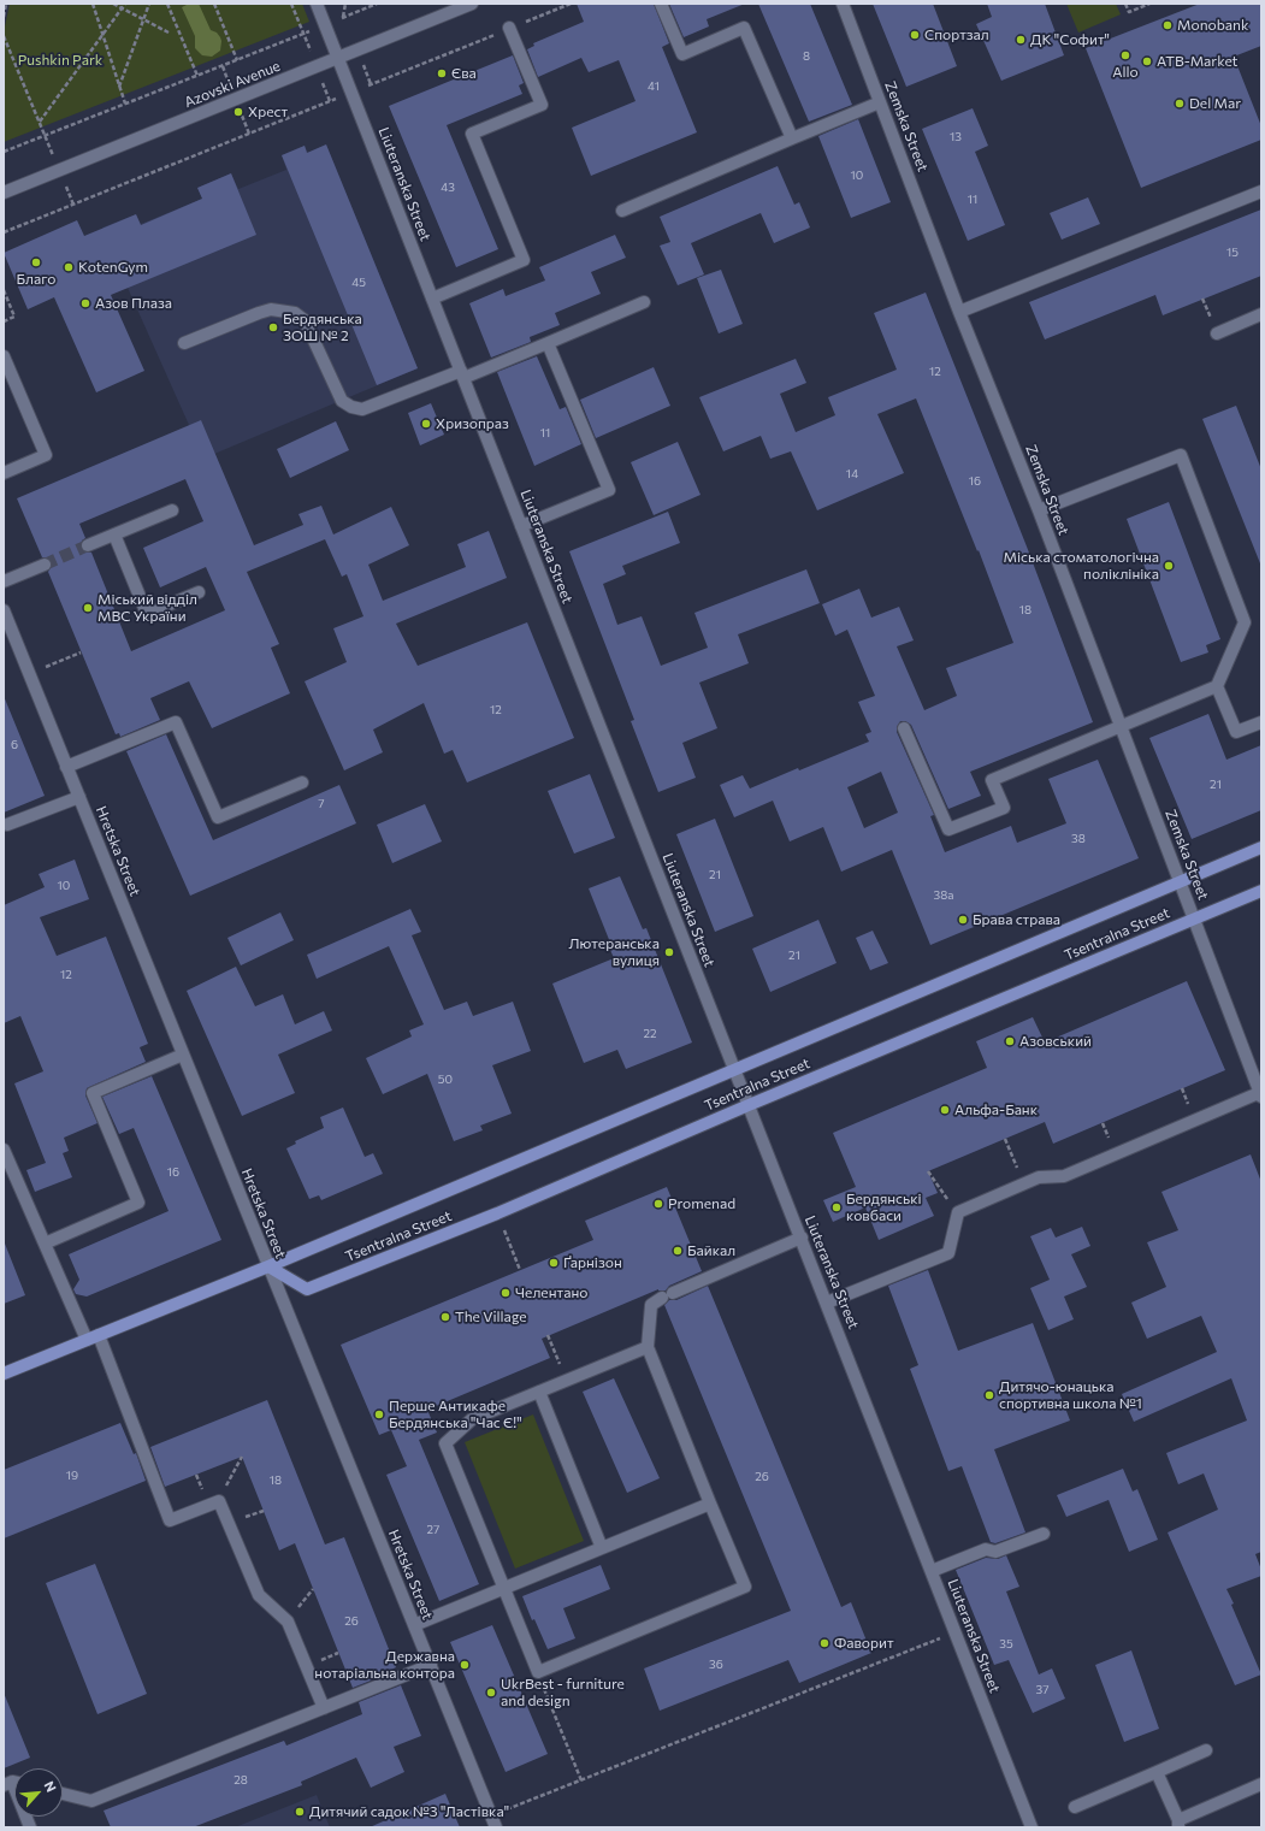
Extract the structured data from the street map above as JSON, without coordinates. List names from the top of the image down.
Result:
{
  "streets": {
    "main road": ["Tsentralna Street"],
    "street": [
      "Azovski Avenue",
      "Zemska Street",
      "Liuteranska Street",
      "Hretska Street"
    ]
  },
  "crossings": [
    ["Azovski Avenue", "Liuteranska Street"],
    ["Zemska Street", "Tsentralna Street"],
    ["Liuteranska Street", "Tsentralna Street"],
    ["Hretska Street", "Tsentralna Street"]
  ],
  "parks": ["Pushkin Park"],
  "places": [
    "Monobank",
    "Спортзал",
    "ДК \"Софит\"",
    "Allo",
    "ATB-Market",
    "Єва",
    "Del Mar",
    "Хрест",
    "Благо",
    "KotenGym",
    "Азов Плаза",
    "Бердянська ЗОШ № 2",
    "Хризопраз",
    "Міська стоматологічна поліклініка",
    "Міський відділ МВС України",
    "Брава страва",
    "Лютеранська вулиця",
    "Азовський",
    "Альфа-Банк",
    "Promenad",
    "Бердянські ковбаси",
    "Байкал",
    "Ґарнізон",
    "Челентано",
    "The Village",
    "Дитячо-юнацька спортивна школа №1",
    "Перше Антикафе Бердянська \"Час Є!\"",
    "Фаворит",
    "Державна нотаріальна контора",
    "UkrBest - furniture and design",
    "Дитячий садок №3 \"Ластівка\""
  ],
  "house_numbers": [
    "8",
    "41",
    "13",
    "10",
    "43",
    "11",
    "15",
    "45",
    "12",
    "11",
    "14",
    "16",
    "18",
    "12",
    "6",
    "21",
    "7",
    "38",
    "21",
    "10",
    "38а",
    "21",
    "12",
    "22",
    "50",
    "16",
    "19",
    "26",
    "18",
    "27",
    "26",
    "35",
    "36",
    "37",
    "28"
  ],
  "north": "top right"
}
